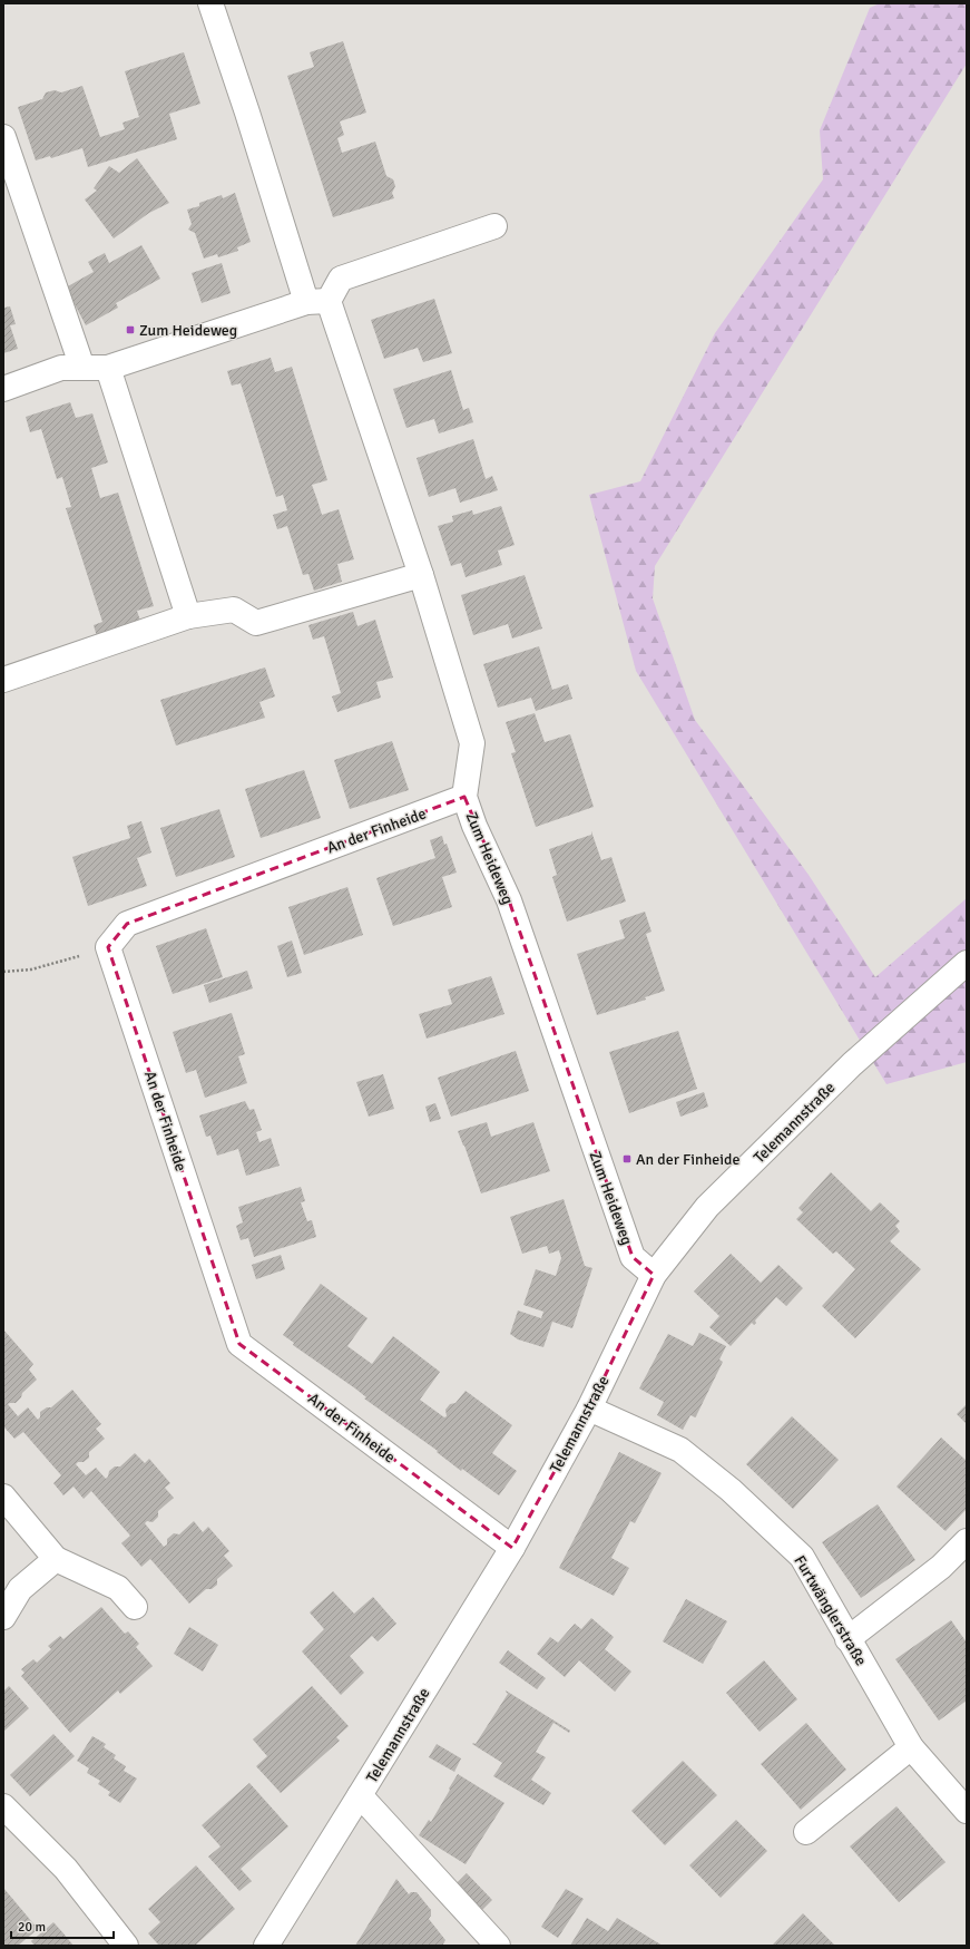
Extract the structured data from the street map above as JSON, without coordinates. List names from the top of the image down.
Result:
{
  "streets": {
    "street": [
      "An der Finheide",
      "Zum Heideweg",
      "Telemannstraße",
      "Furtwänglerstraße"
    ]
  },
  "crossings": [
    ["An der Finheide", "Zum Heideweg"],
    ["An der Finheide", "Telemannstraße"],
    ["Zum Heideweg", "Telemannstraße"],
    ["Telemannstraße", "Furtwänglerstraße"]
  ],
  "places": {
    "transit": ["Zum Heideweg", "An der Finheide"]
  },
  "scale_bar": "20 m"
}
